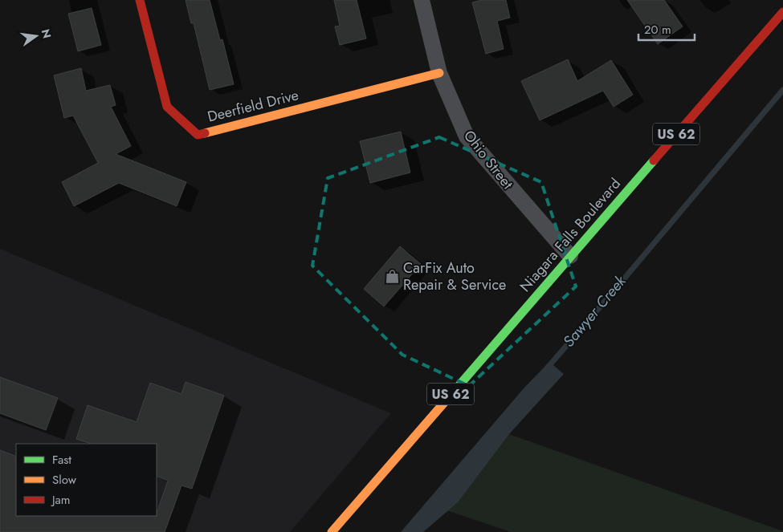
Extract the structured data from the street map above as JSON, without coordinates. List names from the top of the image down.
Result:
{
  "streets": {
    "main road": ["Deerfield Drive", "US 62", "Niagara Falls Boulevard"],
    "street": ["Ohio Street"]
  },
  "crossings": [
    ["Deerfield Drive", "Ohio Street"],
    ["Ohio Street", "Niagara Falls Boulevard"]
  ],
  "water": ["Sawyer Creek"],
  "places": {
    "shop": ["CarFix Auto Repair & Service"]
  },
  "legend": ["Fast", "Slow", "Jam"],
  "scale_bar": "20 m",
  "north": "right"
}
